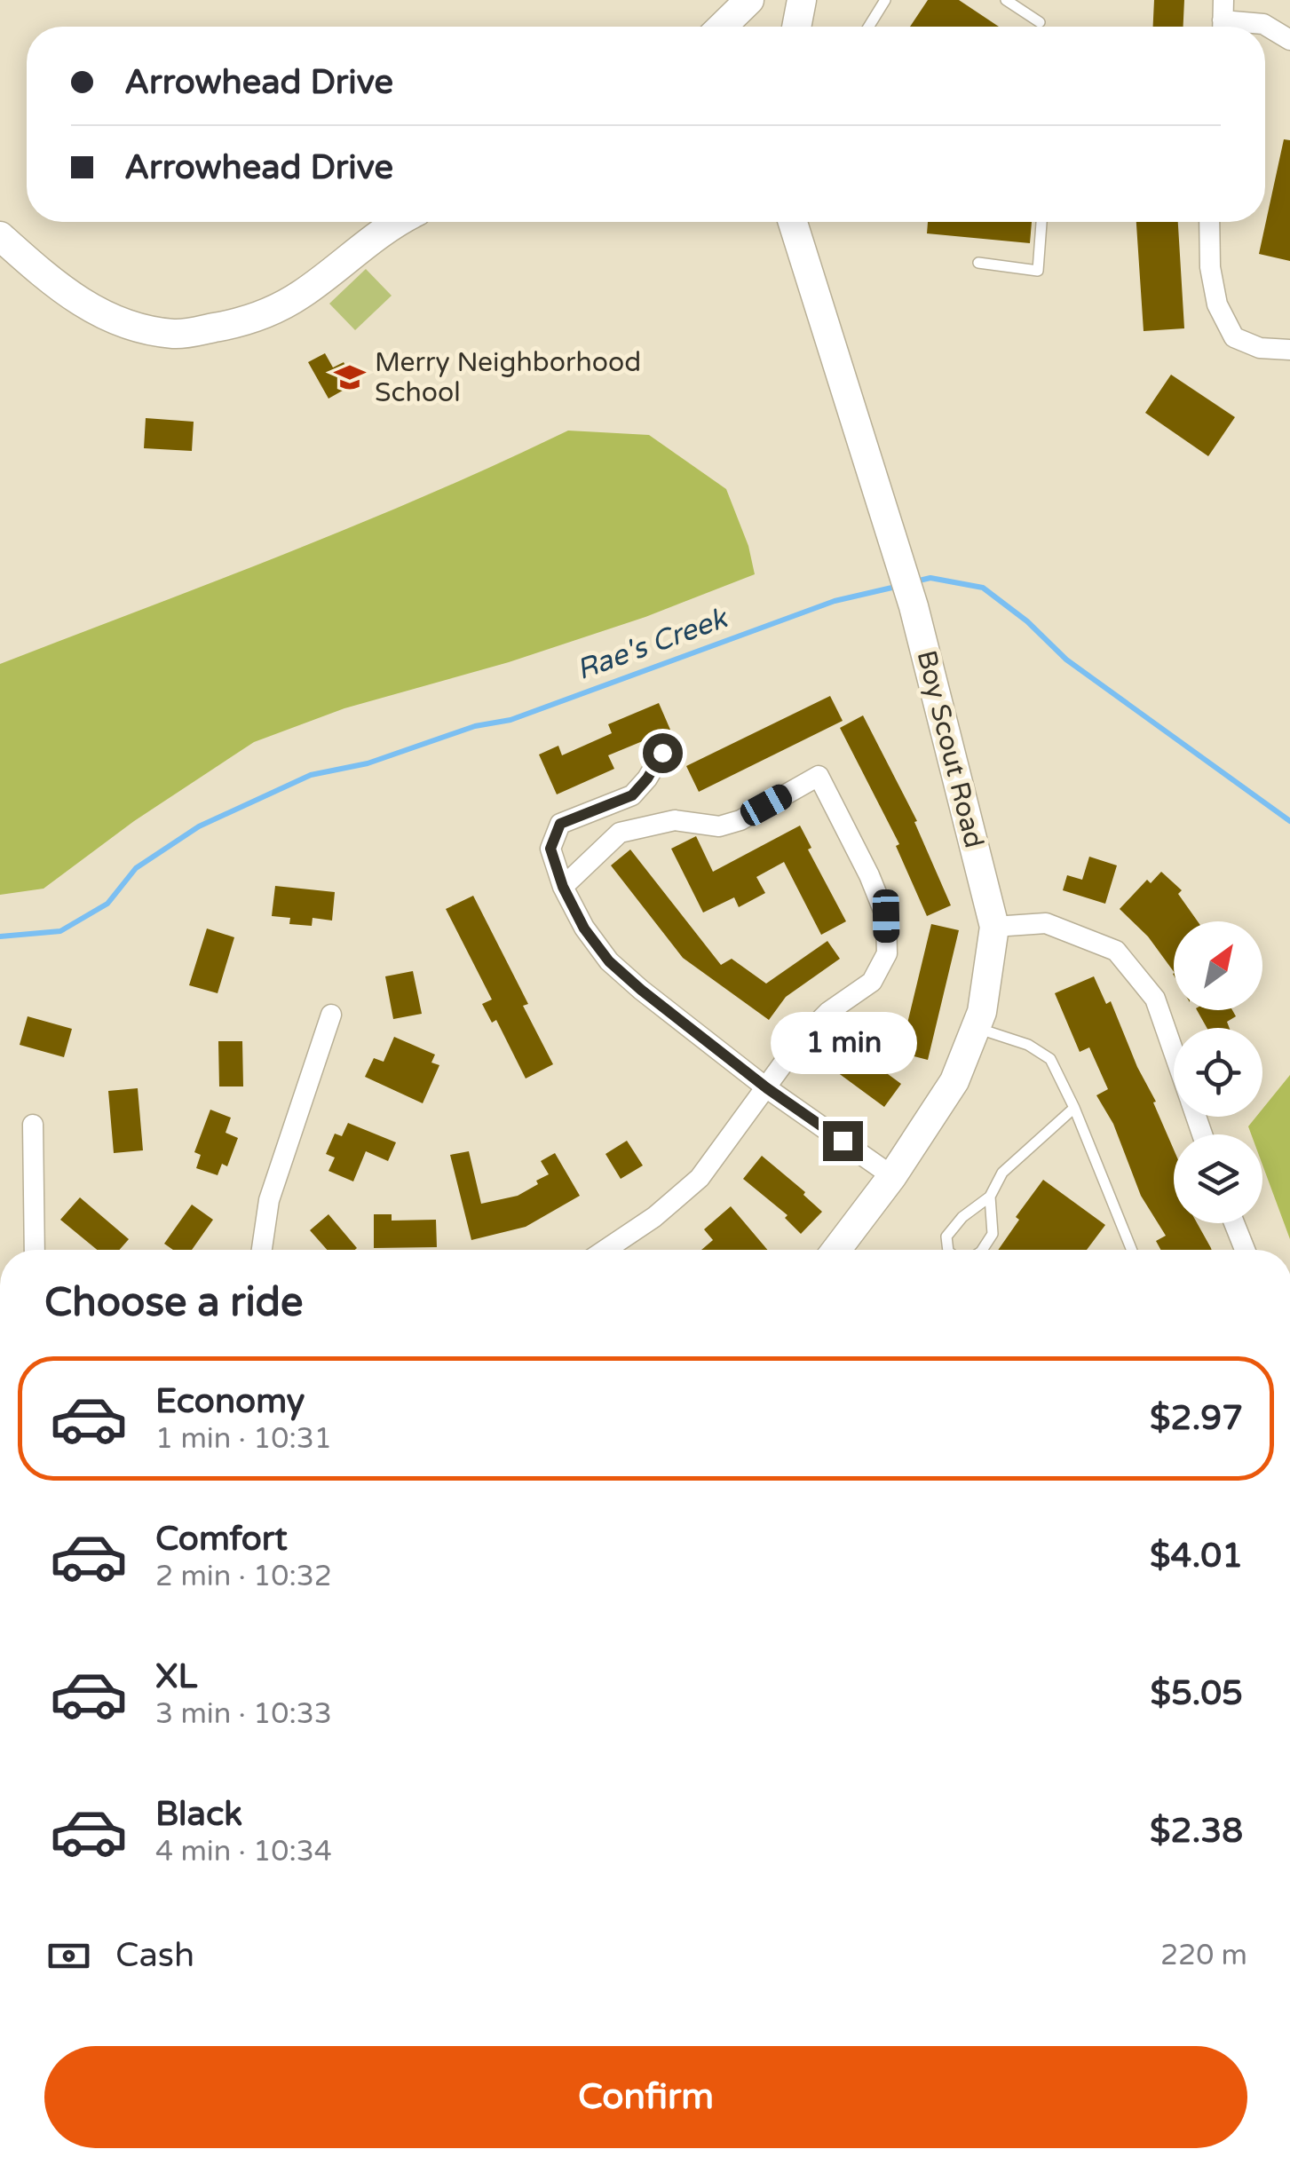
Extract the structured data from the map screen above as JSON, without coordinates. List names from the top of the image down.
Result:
{
  "streets": {
    "street": ["Boy Scout Road"]
  },
  "water": ["Rae's Creek"],
  "places": {
    "school or university": ["Merry Neighborhood School"]
  },
  "north": "top right",
  "page": {
    "banner": ["Arrowhead Drive", "Arrowhead Drive"],
    "bubble": "1 min",
    "heading": "Choose a ride",
    "list": [
      {
        "name": "Economy",
        "note": "1 min · 10:31",
        "value": "$2.97"
      },
      {
        "name": "Comfort",
        "note": "2 min · 10:32",
        "value": "$4.01"
      },
      {
        "name": "XL",
        "note": "3 min · 10:33",
        "value": "$5.05"
      },
      {
        "name": "Black",
        "note": "4 min · 10:34",
        "value": "$2.38"
      }
    ],
    "pay": ["Cash", "220 m"],
    "buttons": "Confirm"
  }
}
